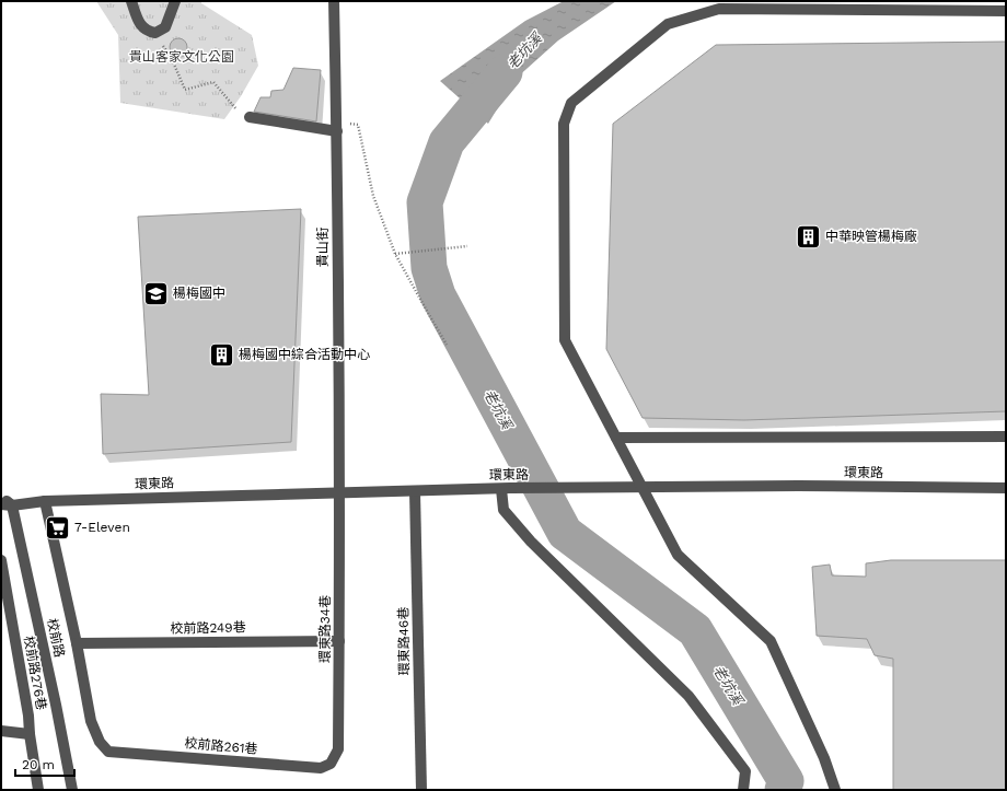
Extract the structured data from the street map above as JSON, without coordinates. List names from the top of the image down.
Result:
{
  "streets": {
    "street": [
      "貴山街",
      "環東路",
      "校前路249巷",
      "環東路34巷",
      "校前路",
      "環東路46巷",
      "校前路276巷",
      "校前路261巷"
    ]
  },
  "crossings": [
    ["貴山街", "環東路"],
    ["貴山街", "環東路34巷"],
    ["環東路", "環東路34巷"],
    ["環東路", "校前路"],
    ["環東路", "環東路46巷"],
    ["校前路249巷", "環東路34巷"],
    ["校前路249巷", "校前路261巷"],
    ["環東路34巷", "校前路261巷"]
  ],
  "water": ["老坑溪"],
  "parks": ["貴山客家文化公園"],
  "places": {
    "building": ["中華映管楊梅廠", "楊梅國中綜合活動中心"],
    "school or university": ["楊梅國中"],
    "supermarket": ["7-Eleven"]
  },
  "scale_bar": "20 m"
}
